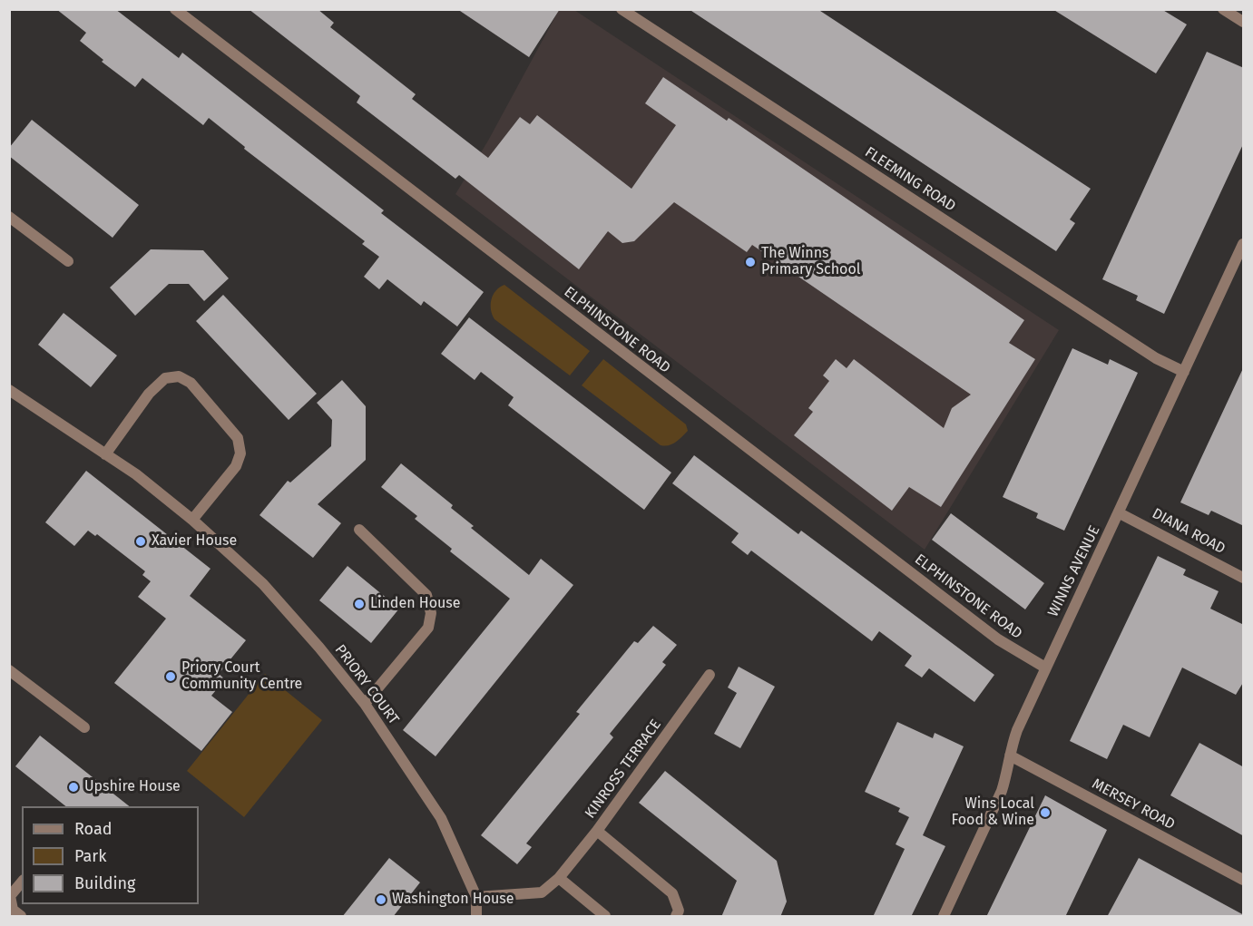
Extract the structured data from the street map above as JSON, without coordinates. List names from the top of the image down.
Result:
{
  "streets": {
    "street": [
      "FLEEMING ROAD",
      "ELPHINSTONE ROAD",
      "DIANA ROAD",
      "WINNS AVENUE",
      "PRIORY COURT",
      "KINROSS TERRACE",
      "MERSEY ROAD"
    ]
  },
  "crossings": [
    ["FLEEMING ROAD", "WINNS AVENUE"],
    ["ELPHINSTONE ROAD", "WINNS AVENUE"],
    ["DIANA ROAD", "WINNS AVENUE"],
    ["WINNS AVENUE", "MERSEY ROAD"]
  ],
  "places": [
    "The Winns Primary School",
    "Xavier House",
    "Linden House",
    "Priory Court Community Centre",
    "Upshire House",
    "Wins Local Food & Wine",
    "Washington House"
  ],
  "legend": ["Road", "Park", "Building"]
}
